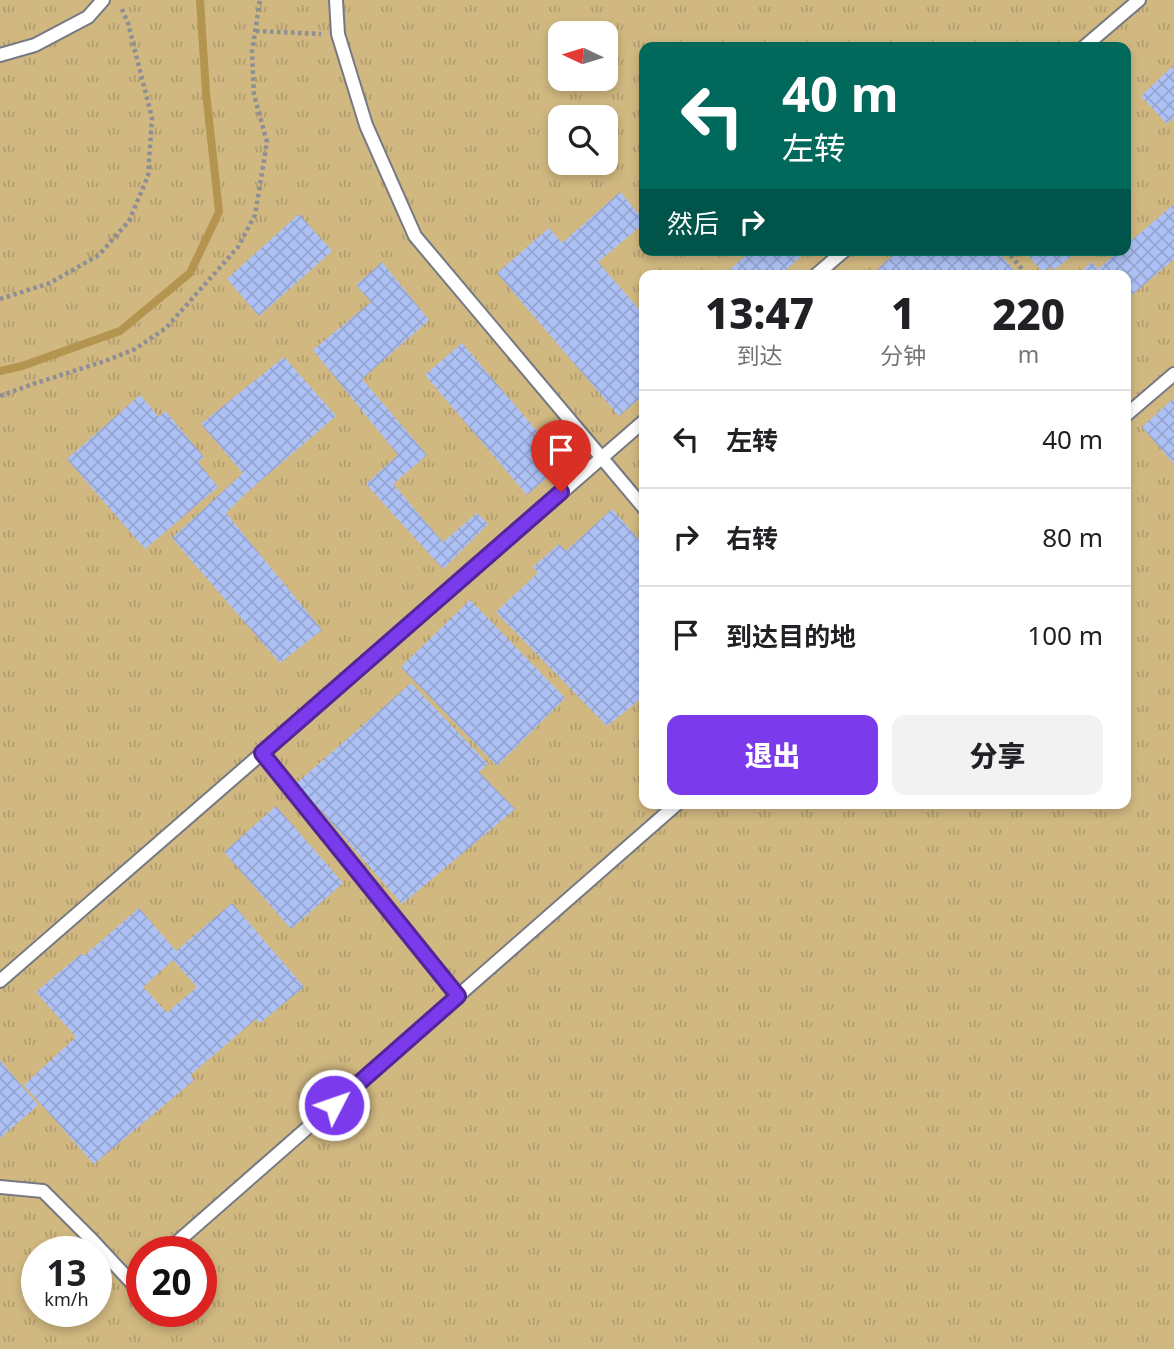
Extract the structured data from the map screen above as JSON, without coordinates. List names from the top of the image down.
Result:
{
  "north": "left",
  "page": {
    "turn": ["40 m", "左转"],
    "then": "然后",
    "eta": [
      "13:47",
      "到达",
      "1",
      "分钟",
      "220",
      "m"
    ],
    "list": [
      {
        "name": "左转",
        "value": "40 m"
      },
      {
        "name": "右转",
        "value": "80 m"
      },
      {
        "name": "到达目的地",
        "value": "100 m"
      }
    ],
    "buttons": ["退出", "分享"],
    "speed": "13 km/h",
    "limit": "20"
  }
}
